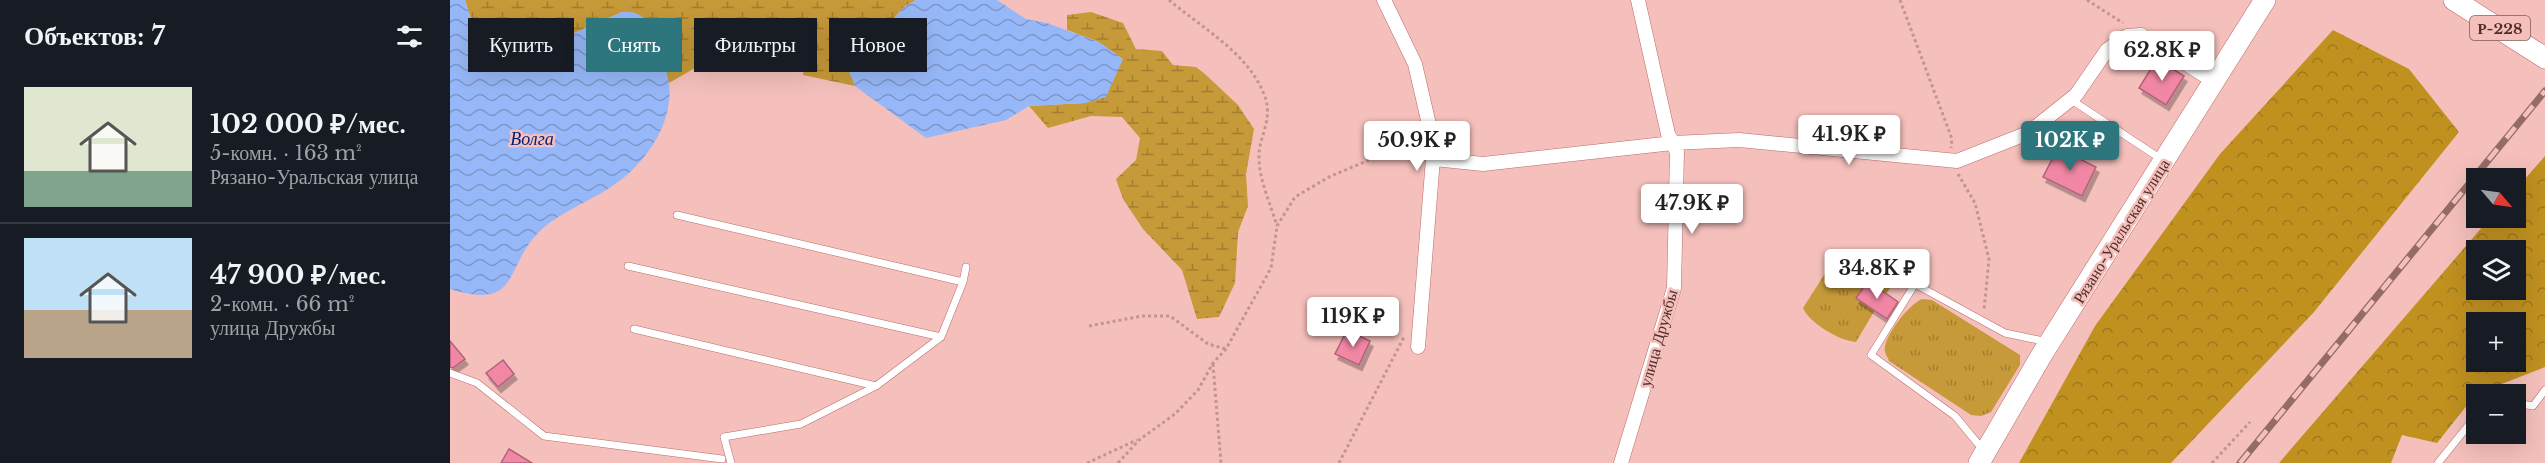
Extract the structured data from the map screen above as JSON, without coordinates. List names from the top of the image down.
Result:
{
  "streets": {
    "main road": ["Р-228", "Рязано-Уральская улица"],
    "street": ["улица Дружбы"]
  },
  "water": ["Волга"],
  "north": "bottom right",
  "page": {
    "heading": "Объектов: 7",
    "chip": [
      "Купить",
      "Снять",
      "Фильтры",
      "Новое"
    ],
    "price": [
      "62.8K ₽",
      "41.9K ₽",
      "50.9K ₽",
      "102K ₽",
      "47.9K ₽",
      "34.8K ₽",
      "119K ₽"
    ],
    "list": [
      {
        "name": "102 000 ₽/мес.",
        "note": "5-комн. · 163 m² · Рязано-Уральская улица"
      },
      {
        "name": "47 900 ₽/мес.",
        "note": "2-комн. · 66 m² · улица Дружбы"
      }
    ],
    "map_buttons": ["+", "−"]
  }
}
